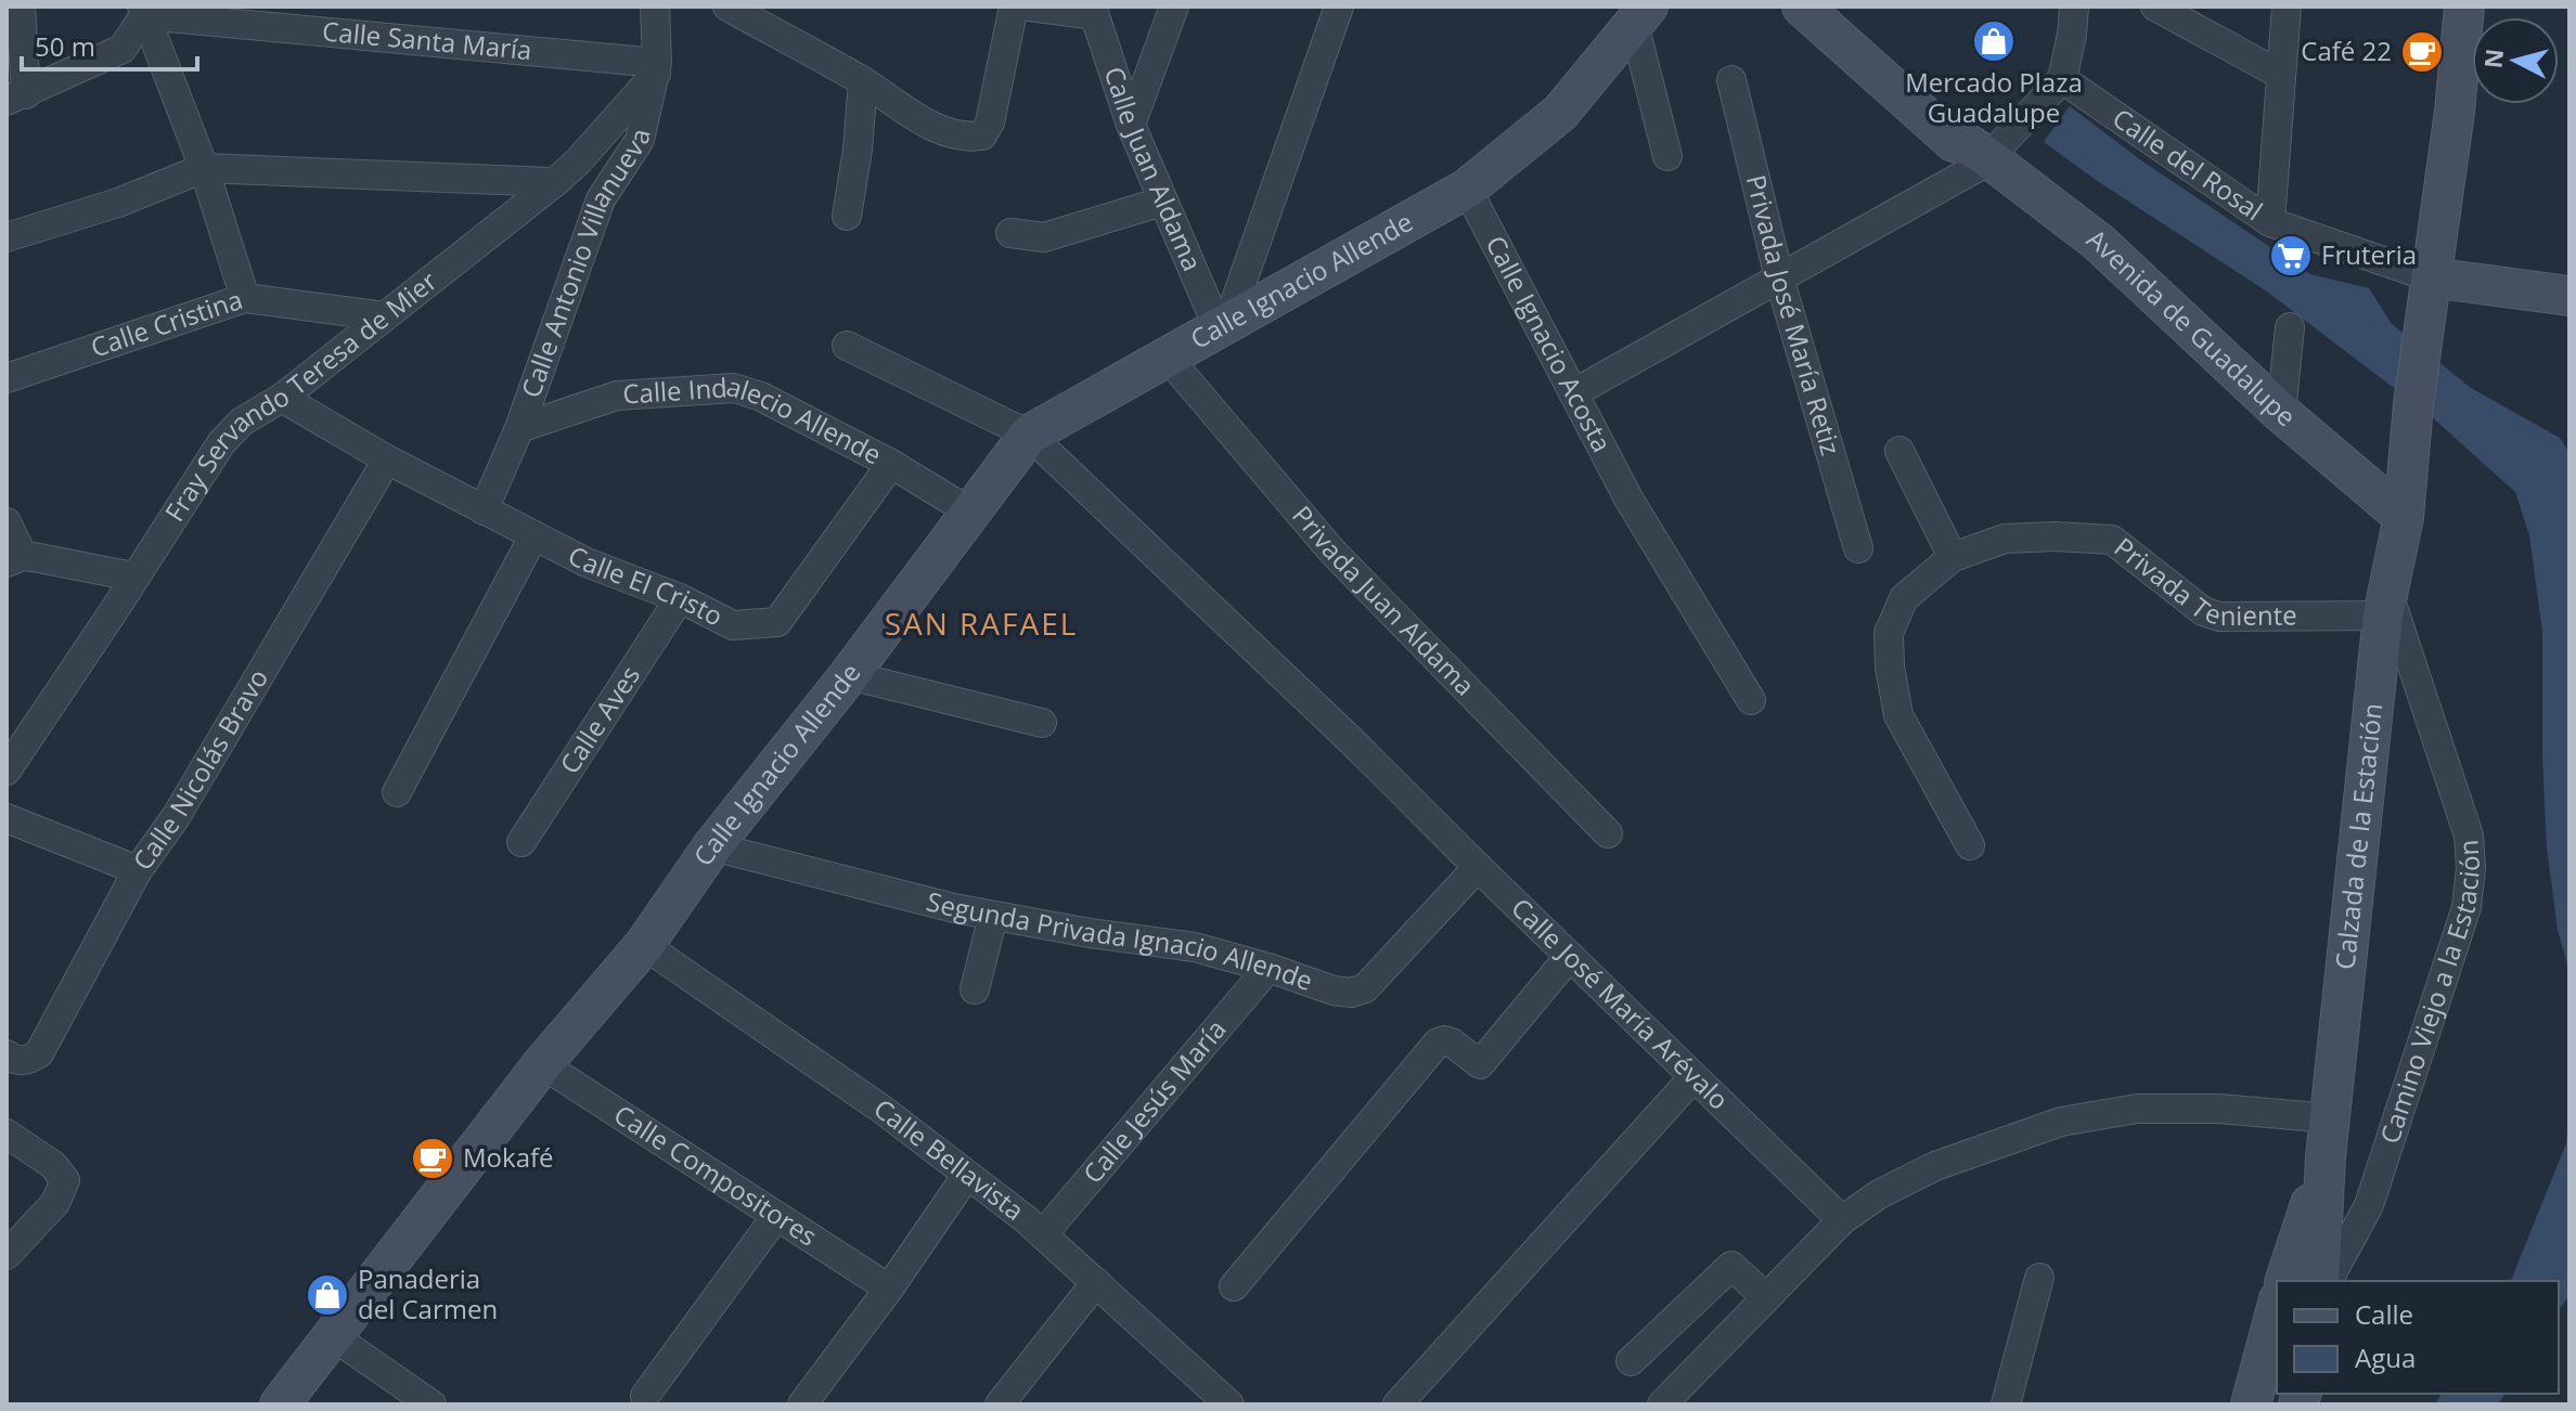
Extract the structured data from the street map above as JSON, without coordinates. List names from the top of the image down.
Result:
{
  "streets": {
    "street": [
      "Calle Santa María",
      "Calle del Rosal",
      "Calle Juan Aldama",
      "Calle Antonio Villanueva",
      "Calle Ignacio Allende",
      "Privada José María Retiz",
      "Calle Cristina",
      "Avenida de Guadalupe",
      "Calle Ignacio Acosta",
      "Fray Servando Teresa de Mier",
      "Calle Indalecio Allende",
      "Privada Teniente",
      "Calle El Cristo",
      "Privada Juan Aldama",
      "Calle Aves",
      "Calle Nicolás Bravo",
      "Calzada de la Estación",
      "Segunda Privada Ignacio Allende",
      "Camino Viejo a la Estación",
      "Calle José María Arévalo",
      "Calle Jesús María",
      "Calle Bellavista",
      "Calle Compositores"
    ]
  },
  "crossings": [
    ["Calle Santa María", "Calle Antonio Villanueva"],
    ["Calle Santa María", "Fray Servando Teresa de Mier"],
    ["Calle del Rosal", "Calzada de la Estación"],
    ["Calle Juan Aldama", "Calle Ignacio Allende"],
    ["Calle Antonio Villanueva", "Fray Servando Teresa de Mier"],
    ["Calle Antonio Villanueva", "Calle Indalecio Allende"],
    ["Calle Antonio Villanueva", "Calle El Cristo"],
    ["Calle Ignacio Allende", "Calle Ignacio Acosta"],
    ["Calle Ignacio Allende", "Calle Indalecio Allende"],
    ["Calle Ignacio Allende", "Privada Juan Aldama"],
    ["Calle Ignacio Allende", "Segunda Privada Ignacio Allende"],
    ["Calle Ignacio Allende", "Calle José María Arévalo"],
    ["Calle Ignacio Allende", "Calle Bellavista"],
    ["Calle Ignacio Allende", "Calle Compositores"],
    ["Calle Cristina", "Fray Servando Teresa de Mier"],
    ["Avenida de Guadalupe", "Calzada de la Estación"],
    ["Fray Servando Teresa de Mier", "Calle El Cristo"],
    ["Calle Indalecio Allende", "Calle El Cristo"],
    ["Privada Teniente", "Calzada de la Estación"],
    ["Privada Teniente", "Camino Viejo a la Estación"],
    ["Calle El Cristo", "Calle Aves"],
    ["Calle El Cristo", "Calle Nicolás Bravo"],
    ["Calzada de la Estación", "Camino Viejo a la Estación"],
    ["Segunda Privada Ignacio Allende", "Calle José María Arévalo"],
    ["Segunda Privada Ignacio Allende", "Calle Jesús María"],
    ["Calle Jesús María", "Calle Bellavista"]
  ],
  "districts": ["SAN RAFAEL"],
  "places": {
    "shop": ["Mercado Plaza Guadalupe", "Panaderia del Carmen"],
    "cafe": ["Café 22", "Mokafé"],
    "supermarket": ["Fruteria"]
  },
  "legend": ["Calle", "Agua"],
  "scale_bar": "50 m",
  "north": "left"
}
